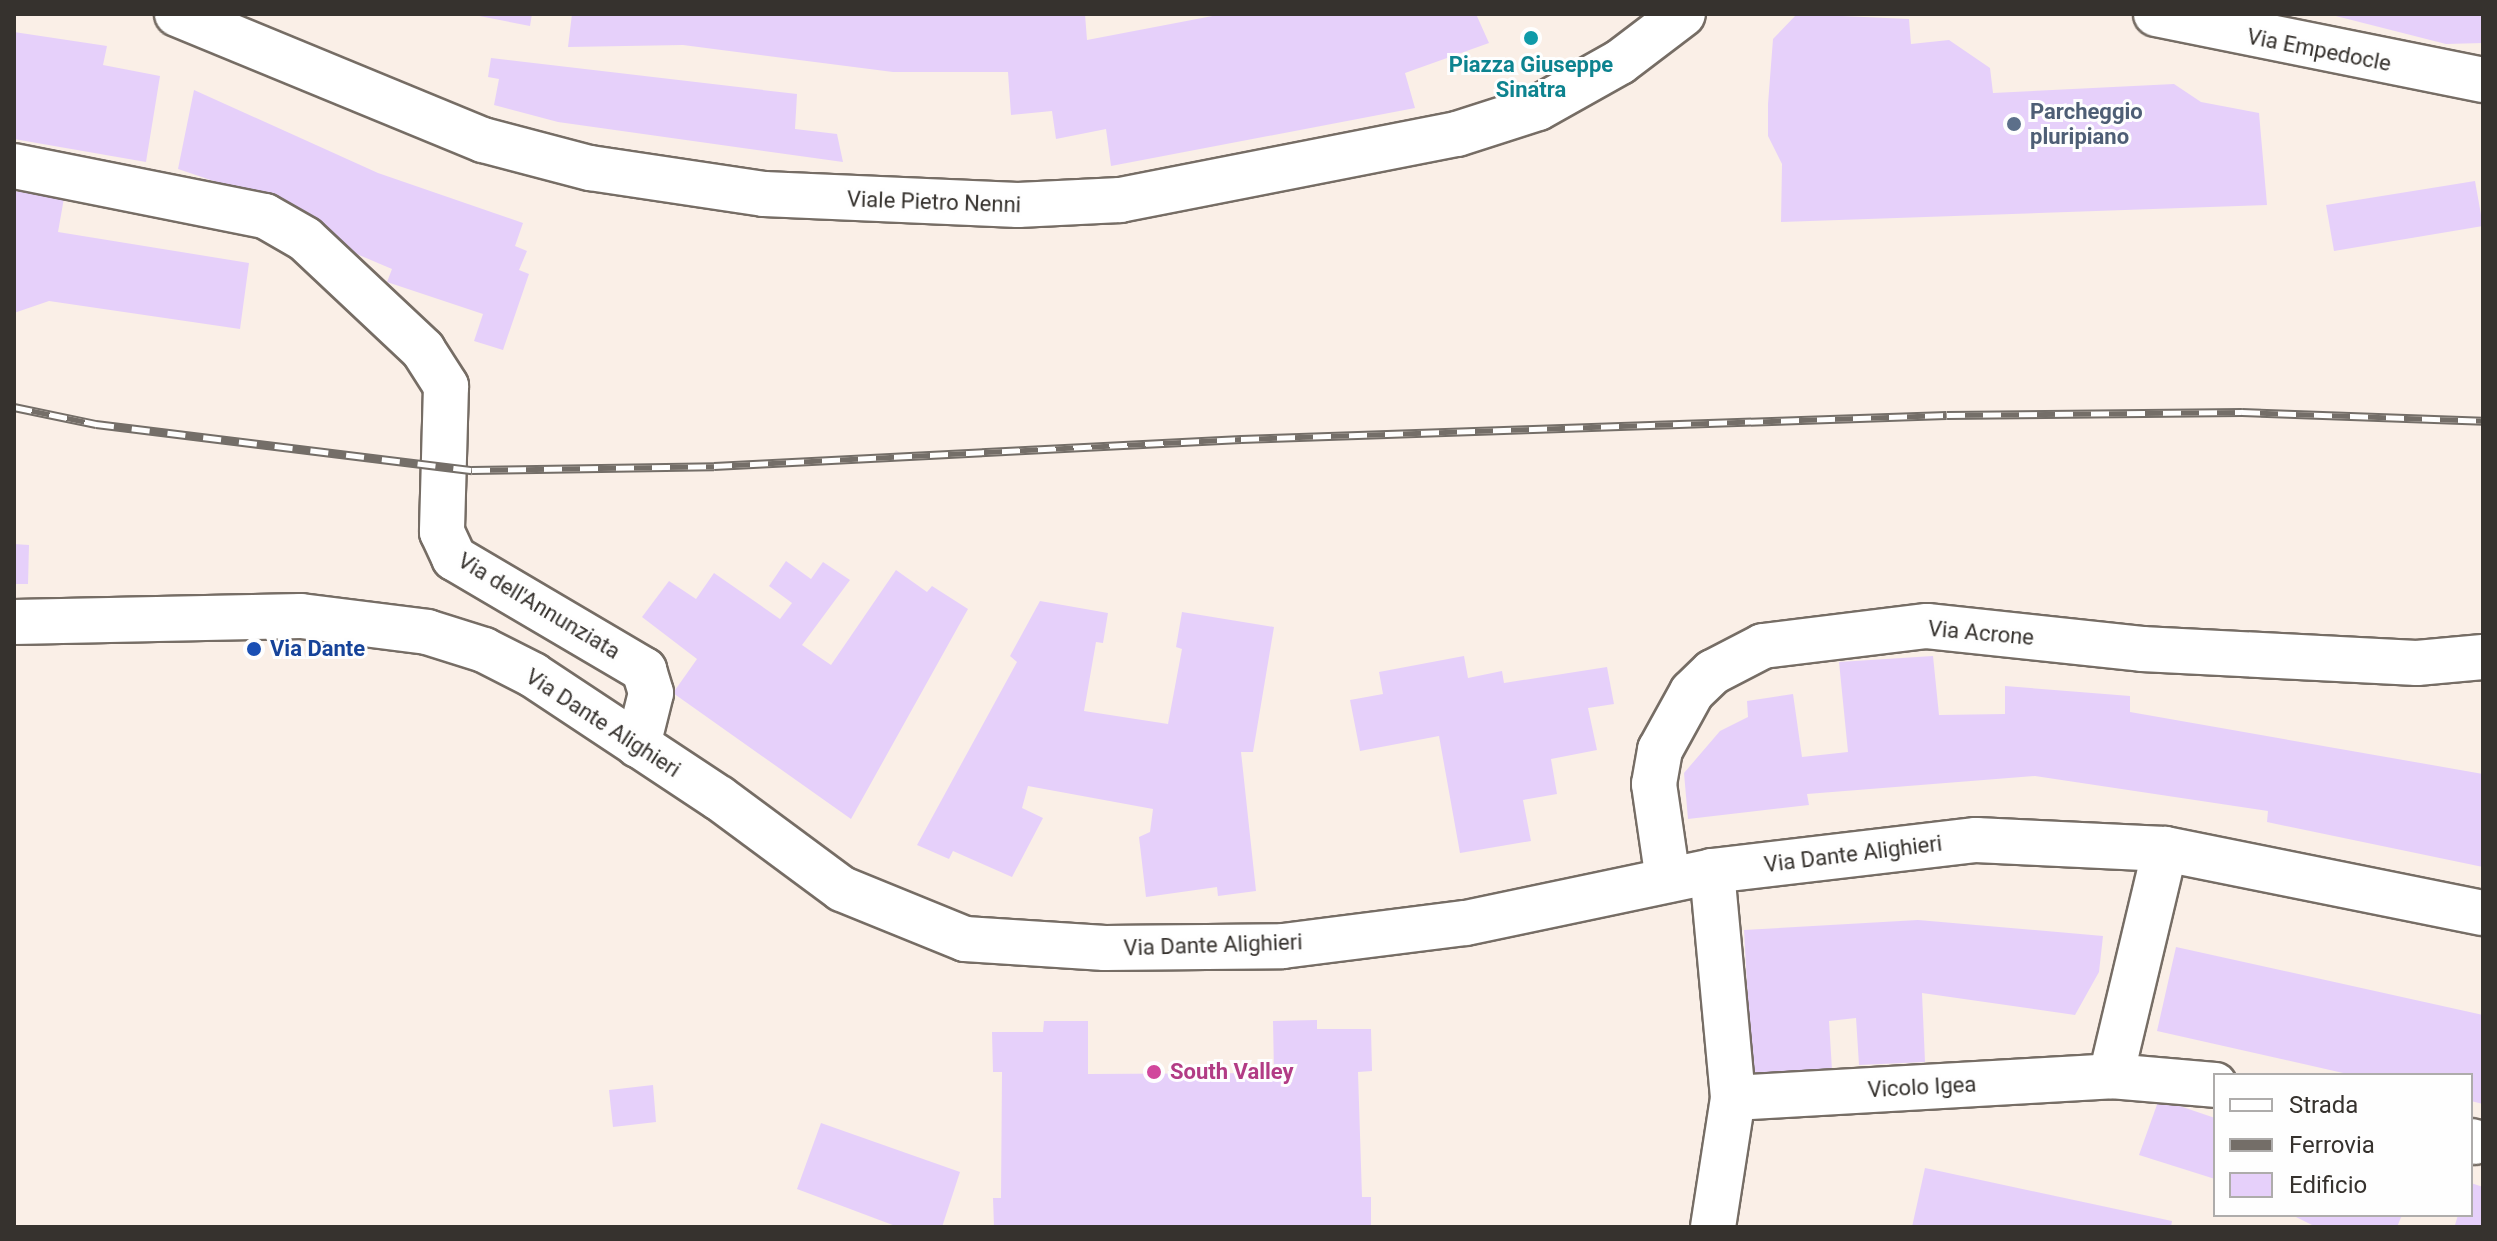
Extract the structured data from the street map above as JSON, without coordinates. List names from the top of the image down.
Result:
{
  "streets": {
    "street": [
      "Via Empedocle",
      "Viale Pietro Nenni",
      "Via dell'Annunziata",
      "Via Acrone",
      "Via Dante Alighieri",
      "Vicolo Igea"
    ]
  },
  "crossings": [
    ["Via dell'Annunziata", "Via Dante Alighieri"],
    ["Via Acrone", "Via Dante Alighieri"]
  ],
  "places": [
    "Piazza Giuseppe Sinatra",
    "Parcheggio pluripiano",
    "Via Dante",
    "South Valley"
  ],
  "legend": ["Strada", "Ferrovia", "Edificio"]
}
